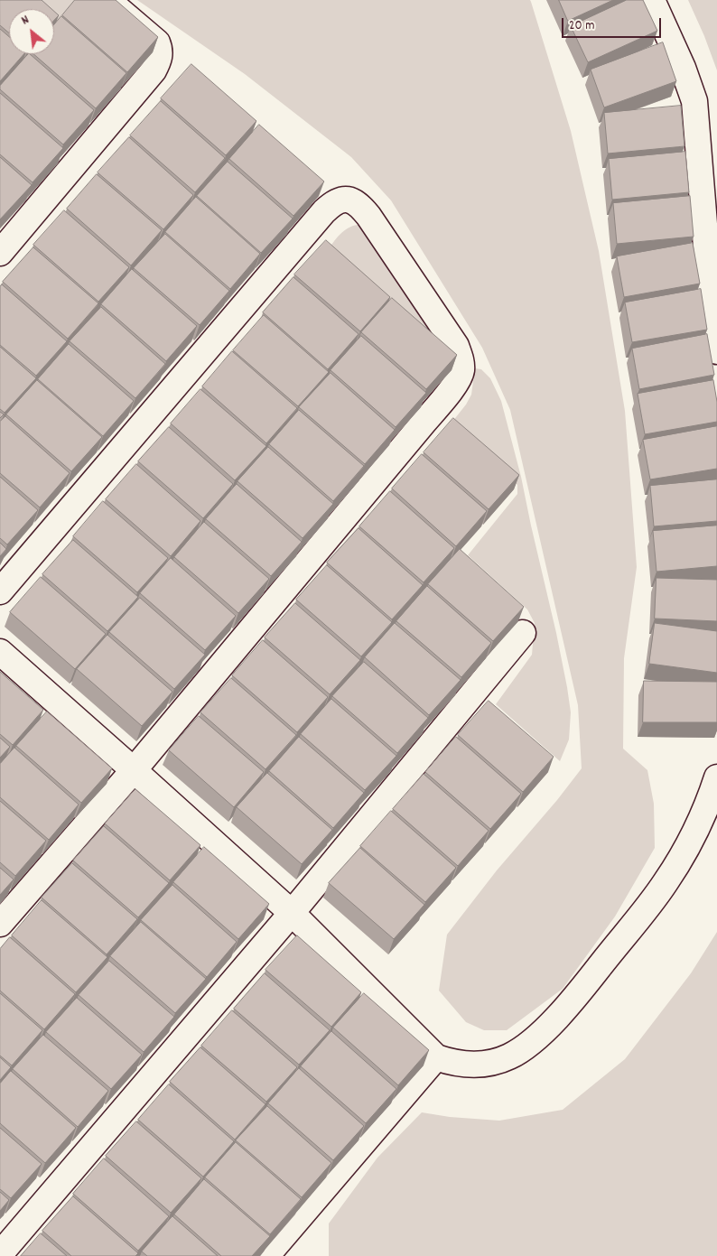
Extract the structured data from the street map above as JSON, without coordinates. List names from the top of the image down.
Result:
{
  "scale_bar": "20 m",
  "north": "top left"
}
